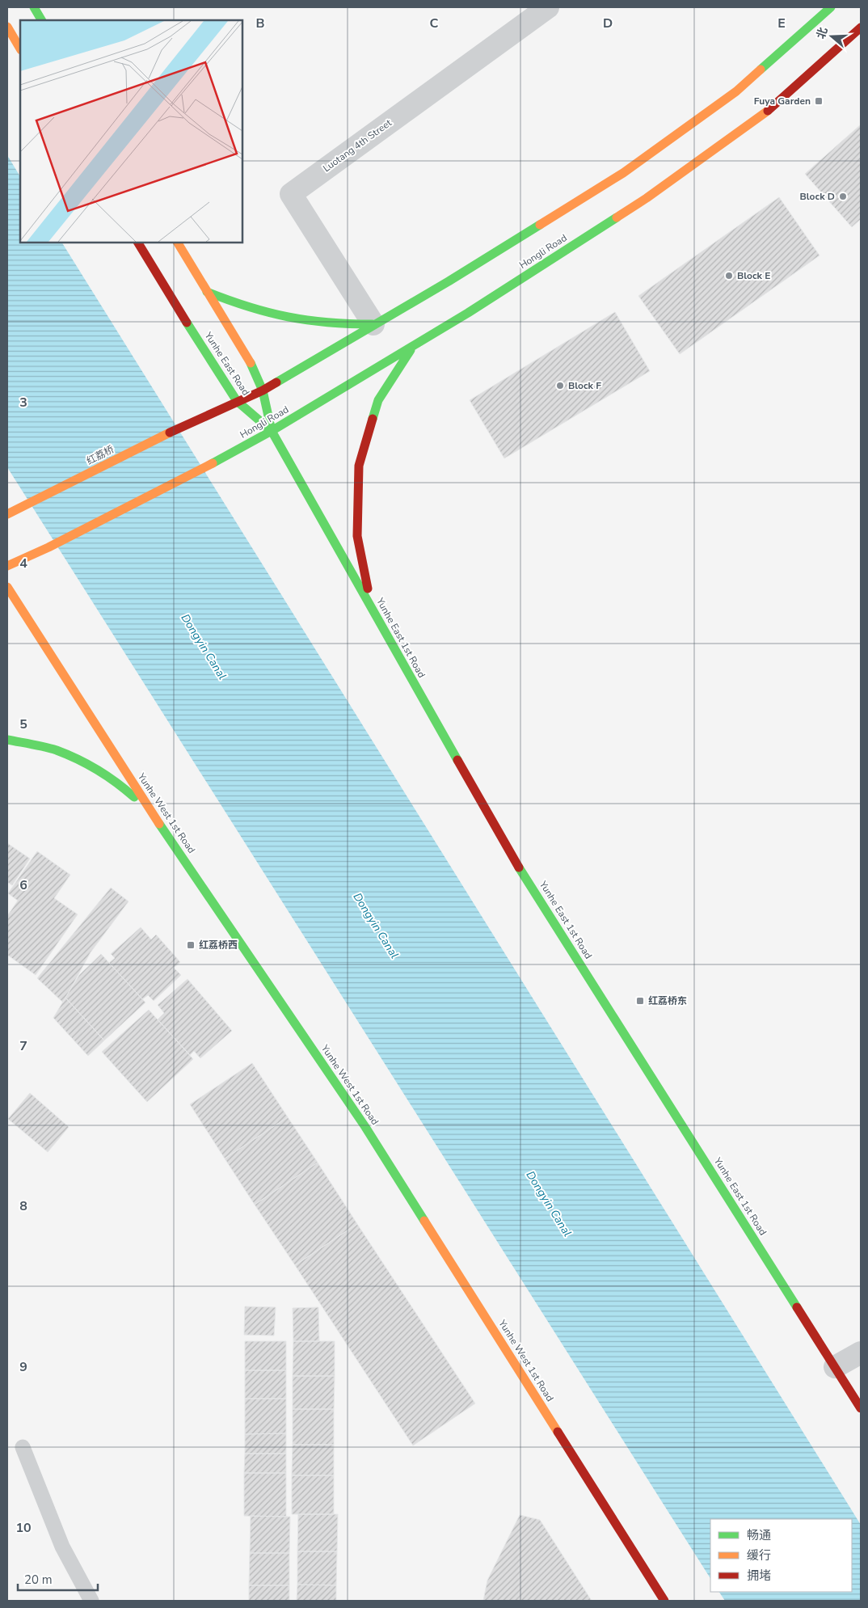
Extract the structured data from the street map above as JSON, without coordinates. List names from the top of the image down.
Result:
{
  "streets": {
    "street": [
      "Luotang 4th Street",
      "Hongli Road",
      "Yunhe East Road",
      "红荔桥",
      "Yunhe East 1st Road",
      "Yunhe West 1st Road"
    ]
  },
  "crossings": [
    ["Hongli Road", "Yunhe East Road"],
    ["Hongli Road", "Yunhe East 1st Road"],
    ["Yunhe East Road", "红荔桥"],
    ["Yunhe East Road", "Yunhe East 1st Road"]
  ],
  "water": ["Dongyin Canal"],
  "places": {
    "transit": ["Fuya Garden", "红荔桥西", "红荔桥东"],
    "other": ["Block D", "Block E", "Block F"]
  },
  "legend": ["畅通", "缓行", "拥堵"],
  "scale_bar": "20 m",
  "north": "left",
  "grid": {
    "columns": [
      "B",
      "C",
      "D",
      "E"
    ],
    "rows": [
      "3",
      "4",
      "5",
      "6",
      "7",
      "8",
      "9",
      "10"
    ]
  }
}
